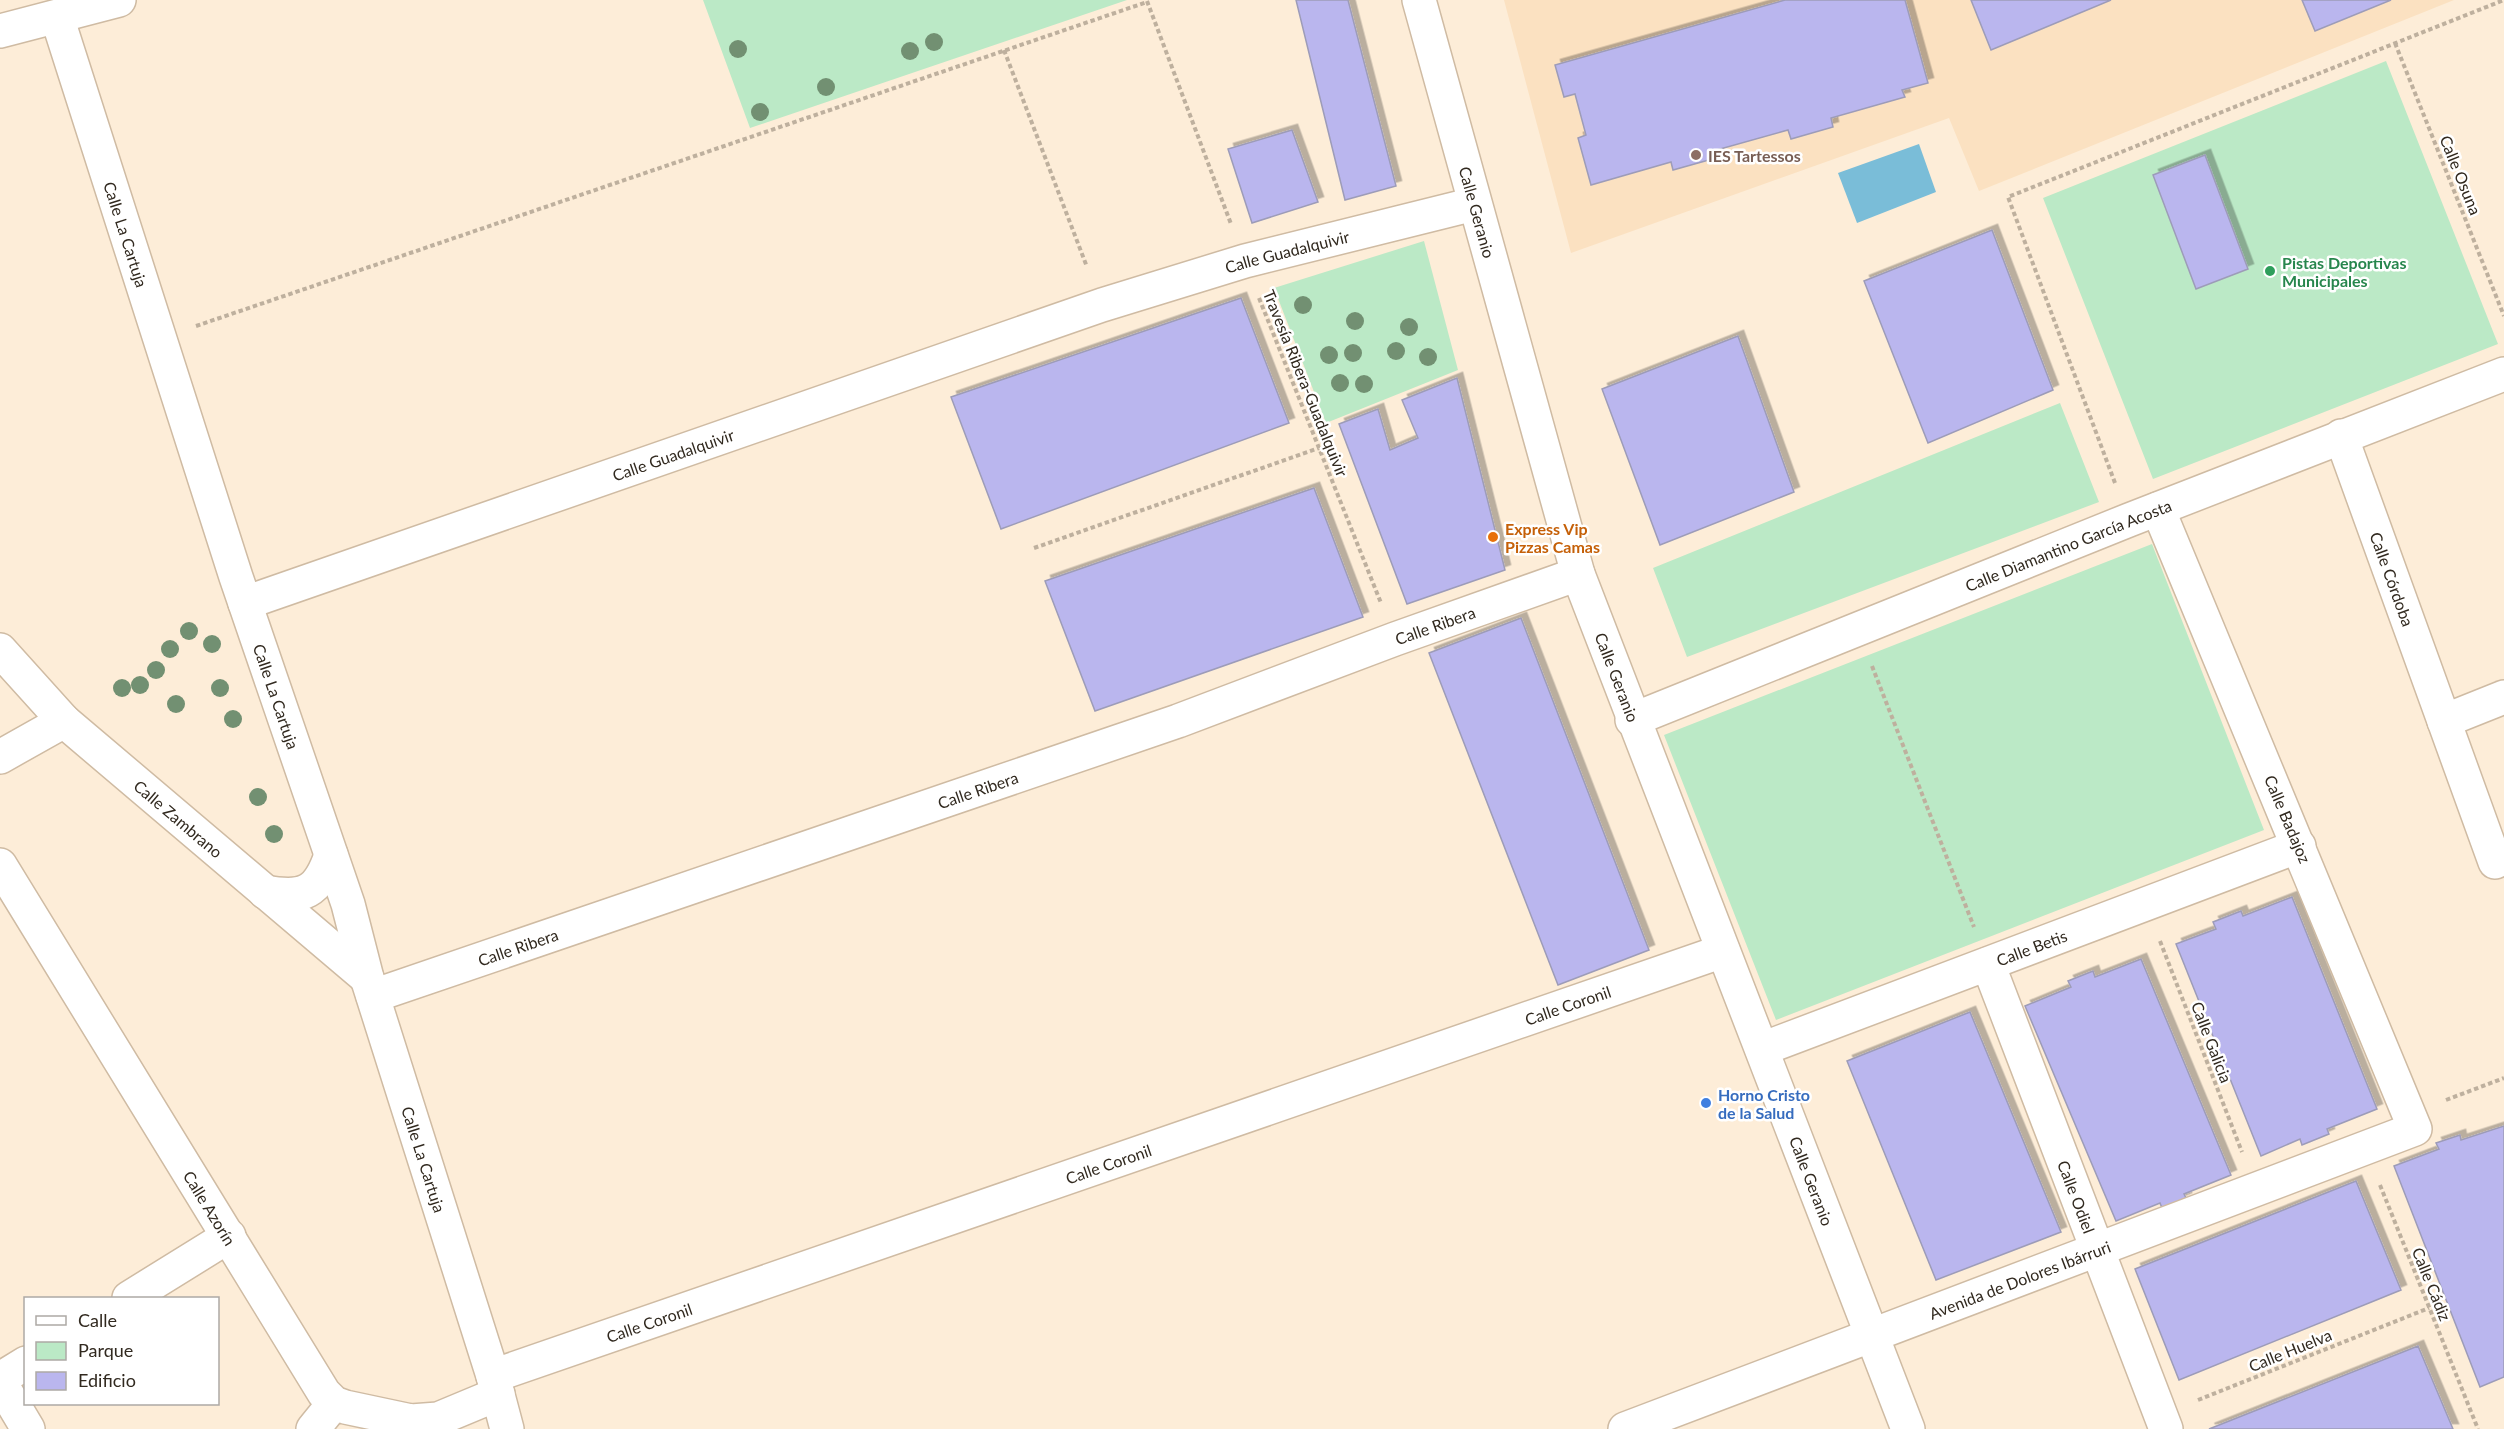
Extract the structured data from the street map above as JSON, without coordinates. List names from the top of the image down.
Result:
{
  "streets": {
    "street": [
      "Calle Geranio",
      "Calle La Cartuja",
      "Calle Guadalquivir",
      "Calle Diamantino García Acosta",
      "Calle Córdoba",
      "Calle Ribera",
      "Calle Zambrano",
      "Calle Badajoz",
      "Calle Betis",
      "Calle Coronil",
      "Calle Odiel",
      "Calle Azorín",
      "Avenida de Dolores Ibárruri"
    ],
    "path": [
      "Calle Osuna",
      "Travesía Ribera-Guadalquivir",
      "Calle Galicia",
      "Calle Cádiz",
      "Calle Huelva"
    ]
  },
  "crossings": [
    ["Calle Geranio", "Calle Guadalquivir"],
    ["Calle Geranio", "Calle Diamantino García Acosta"],
    ["Calle Geranio", "Calle Ribera"],
    ["Calle Geranio", "Calle Betis"],
    ["Calle Geranio", "Calle Coronil"],
    ["Calle Geranio", "Avenida de Dolores Ibárruri"],
    ["Calle La Cartuja", "Calle Guadalquivir"],
    ["Calle La Cartuja", "Calle Ribera"],
    ["Calle La Cartuja", "Calle Zambrano"],
    ["Calle La Cartuja", "Calle Coronil"],
    ["Calle Guadalquivir", "Travesía Ribera-Guadalquivir"],
    ["Travesía Ribera-Guadalquivir", "Calle Ribera"],
    ["Calle Diamantino García Acosta", "Calle Córdoba"],
    ["Calle Diamantino García Acosta", "Calle Badajoz"],
    ["Calle Ribera", "Calle Zambrano"],
    ["Calle Badajoz", "Calle Betis"],
    ["Calle Badajoz", "Avenida de Dolores Ibárruri"],
    ["Calle Betis", "Calle Galicia"],
    ["Calle Betis", "Calle Odiel"],
    ["Calle Galicia", "Avenida de Dolores Ibárruri"],
    ["Calle Odiel", "Avenida de Dolores Ibárruri"],
    ["Calle Odiel", "Calle Huelva"],
    ["Avenida de Dolores Ibárruri", "Calle Cádiz"],
    ["Calle Cádiz", "Calle Huelva"]
  ],
  "places": [
    "IES Tartessos",
    "Pistas Deportivas Municipales",
    "Express Vip Pizzas Camas",
    "Horno Cristo de la Salud"
  ],
  "legend": ["Calle", "Parque", "Edificio"]
}
